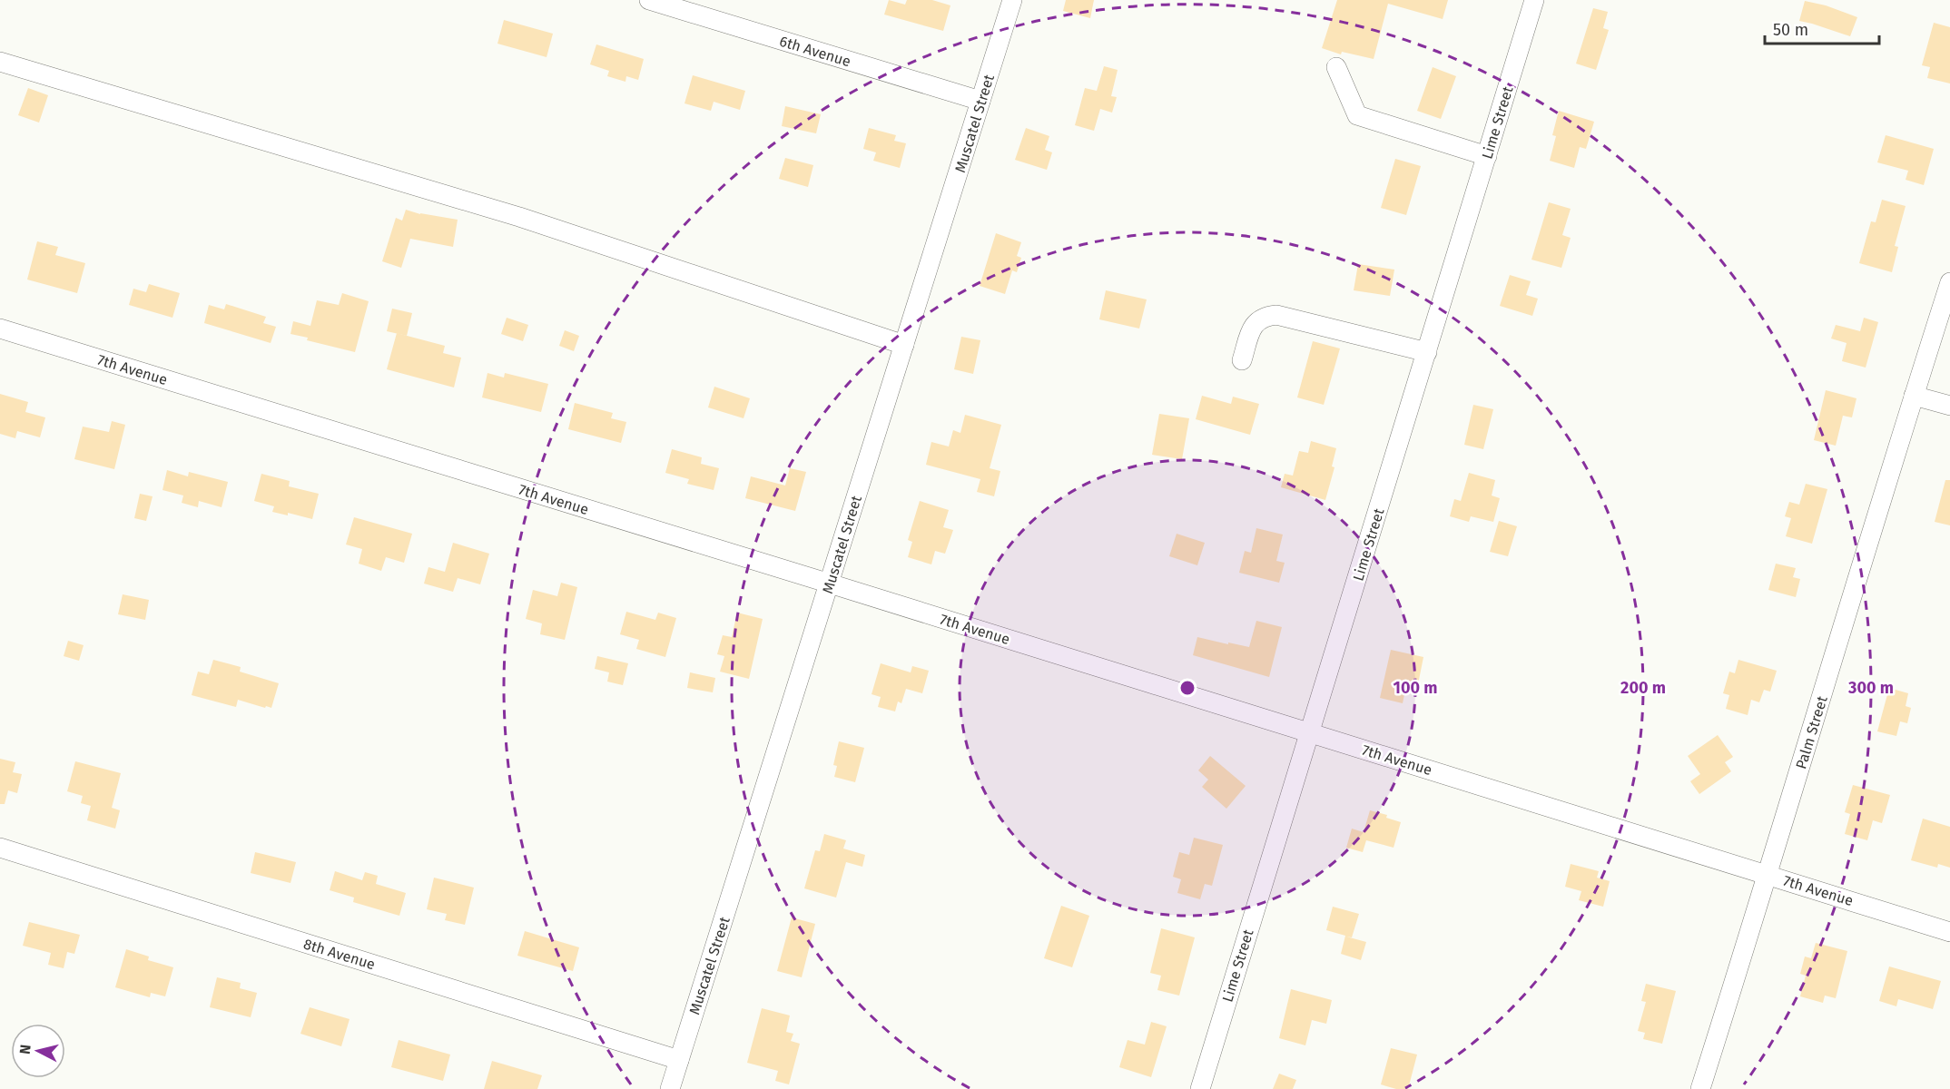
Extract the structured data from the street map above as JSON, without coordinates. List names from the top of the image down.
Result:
{
  "streets": {
    "street": [
      "6th Avenue",
      "Lime Street",
      "Muscatel Street",
      "7th Avenue",
      "Palm Street",
      "8th Avenue"
    ]
  },
  "crossings": [
    ["6th Avenue", "Muscatel Street"],
    ["Lime Street", "7th Avenue"],
    ["Muscatel Street", "7th Avenue"],
    ["Muscatel Street", "8th Avenue"],
    ["7th Avenue", "Palm Street"]
  ],
  "scale_bar": "50 m",
  "north": "left",
  "rings": ["100 m", "200 m", "300 m"]
}
